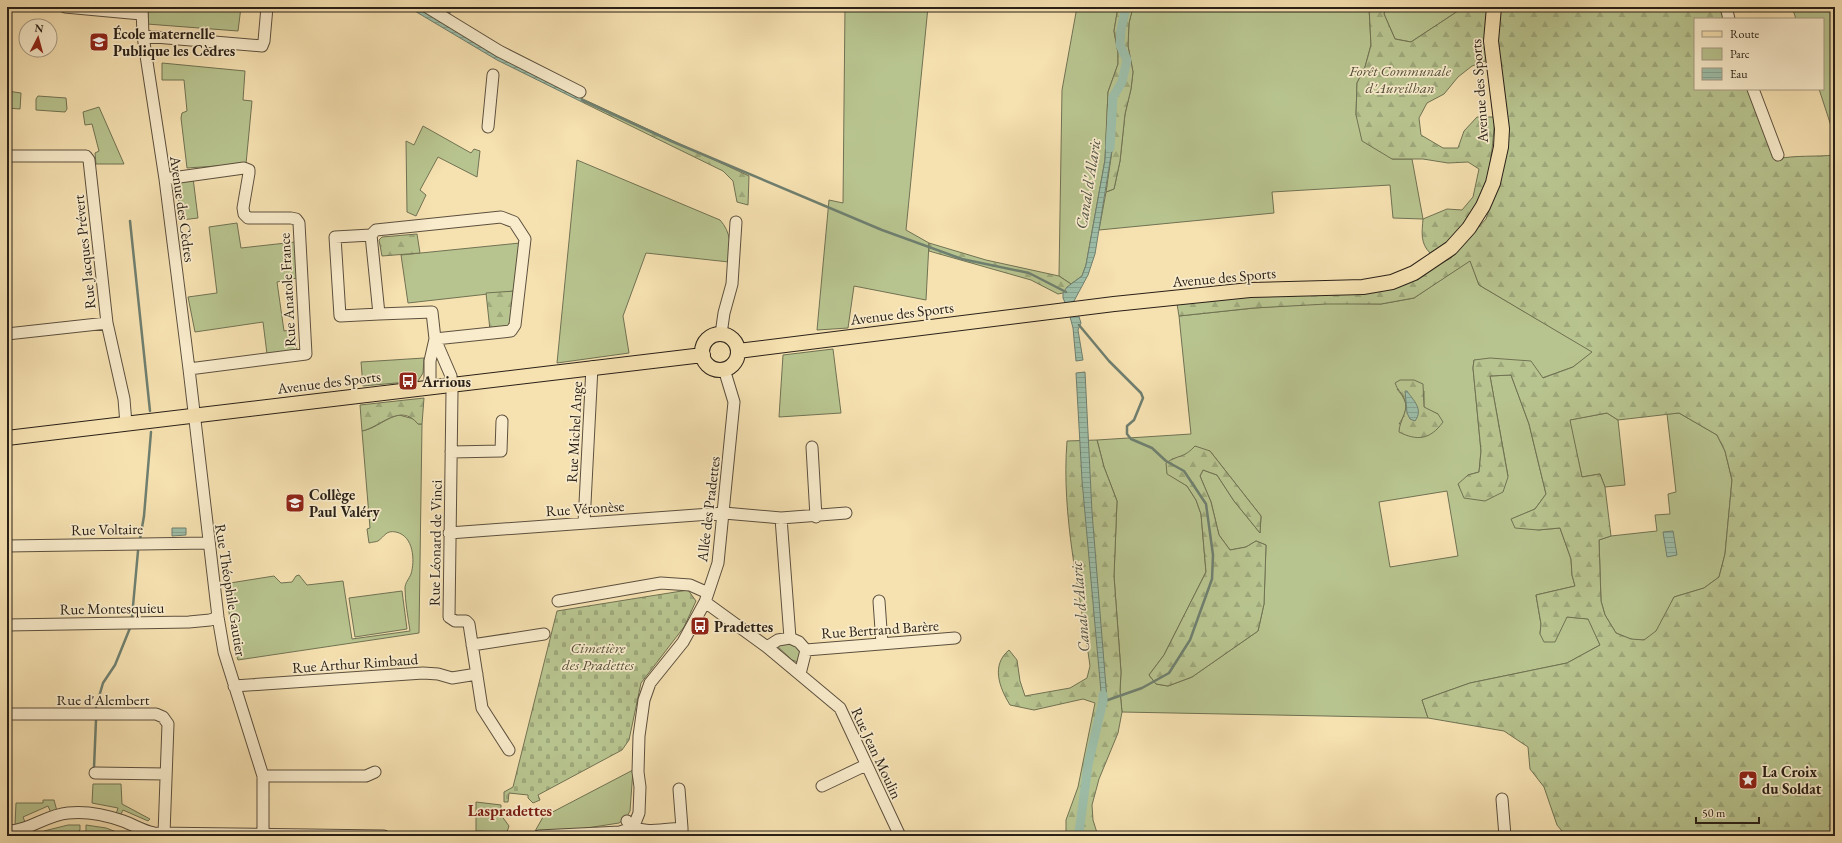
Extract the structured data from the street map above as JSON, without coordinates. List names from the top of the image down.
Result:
{
  "streets": {
    "main road": ["Avenue des Sports"],
    "street": [
      "Avenue des Cèdres",
      "Rue Jacques Prévert",
      "Rue Anatole France",
      "Rue Michel Ange",
      "Rue Véronèse",
      "Allée des Pradettes",
      "Rue Voltaire",
      "Rue Léonard de Vinci",
      "Rue Théophile Gautier",
      "Rue Montesquieu",
      "Rue Bertrand Barère",
      "Rue Arthur Rimbaud",
      "Rue d'Alembert",
      "Rue Jean Moulin"
    ]
  },
  "crossings": [
    ["Avenue des Sports", "Avenue des Cèdres"],
    ["Avenue des Sports", "Rue Jacques Prévert"],
    ["Avenue des Sports", "Rue Michel Ange"],
    ["Avenue des Sports", "Allée des Pradettes"],
    ["Avenue des Sports", "Rue Léonard de Vinci"],
    ["Avenue des Sports", "Rue Théophile Gautier"],
    ["Avenue des Cèdres", "Rue Anatole France"],
    ["Avenue des Cèdres", "Rue Théophile Gautier"],
    ["Rue Michel Ange", "Rue Véronèse"],
    ["Rue Véronèse", "Allée des Pradettes"],
    ["Rue Véronèse", "Rue Léonard de Vinci"],
    ["Allée des Pradettes", "Rue Jean Moulin"],
    ["Rue Voltaire", "Rue Théophile Gautier"],
    ["Rue Léonard de Vinci", "Rue Arthur Rimbaud"],
    ["Rue Théophile Gautier", "Rue Montesquieu"],
    ["Rue Théophile Gautier", "Rue Arthur Rimbaud"],
    ["Rue Bertrand Barère", "Rue Jean Moulin"]
  ],
  "districts": ["Laspradettes"],
  "water": ["Canal d'Alaric"],
  "parks": ["Forêt Communale d'Aureilhan", "Cimetière des Pradettes"],
  "places": {
    "school or university": ["École maternelle Publique les Cèdres", "Collège Paul Valéry"],
    "bus stop": ["Arrious", "Pradettes"],
    "place": ["La Croix du Soldat"]
  },
  "legend": ["Route", "Parc", "Eau"],
  "scale_bar": "50 m",
  "north": "top"
}
